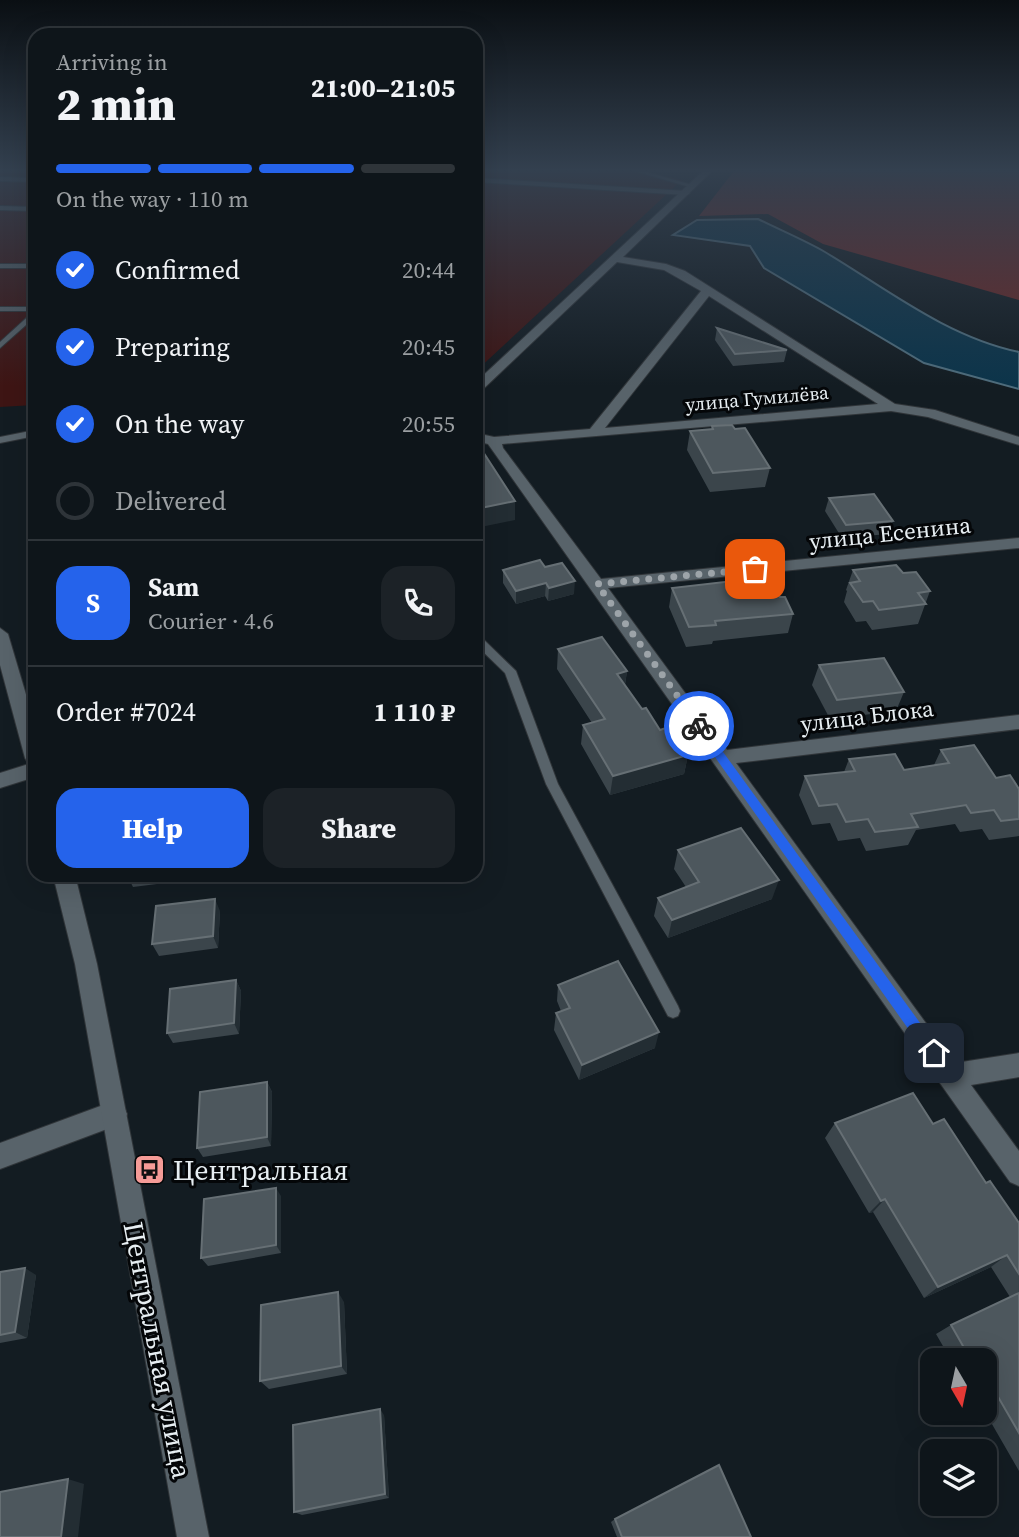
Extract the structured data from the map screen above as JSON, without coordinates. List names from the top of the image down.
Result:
{
  "streets": {
    "street": [
      "улица Гумилёва",
      "улица Есенина",
      "улица Блока",
      "Центральная улица"
    ]
  },
  "places": {
    "bus stop": ["Центральная"]
  },
  "north": "bottom",
  "page": {
    "heading": ["2 min", "Arriving in", "21:00–21:05"],
    "panel": [
      "Sam",
      "Courier · 4.6",
      "Order #7024",
      "1 110 ₽"
    ],
    "bar": "On the way · 110 m",
    "list": [
      ["Confirmed", "20:44"],
      ["Preparing", "20:45"],
      ["On the way", "20:55"],
      "Delivered"
    ],
    "round": "S",
    "buttons": ["Help", "Share"]
  }
}
